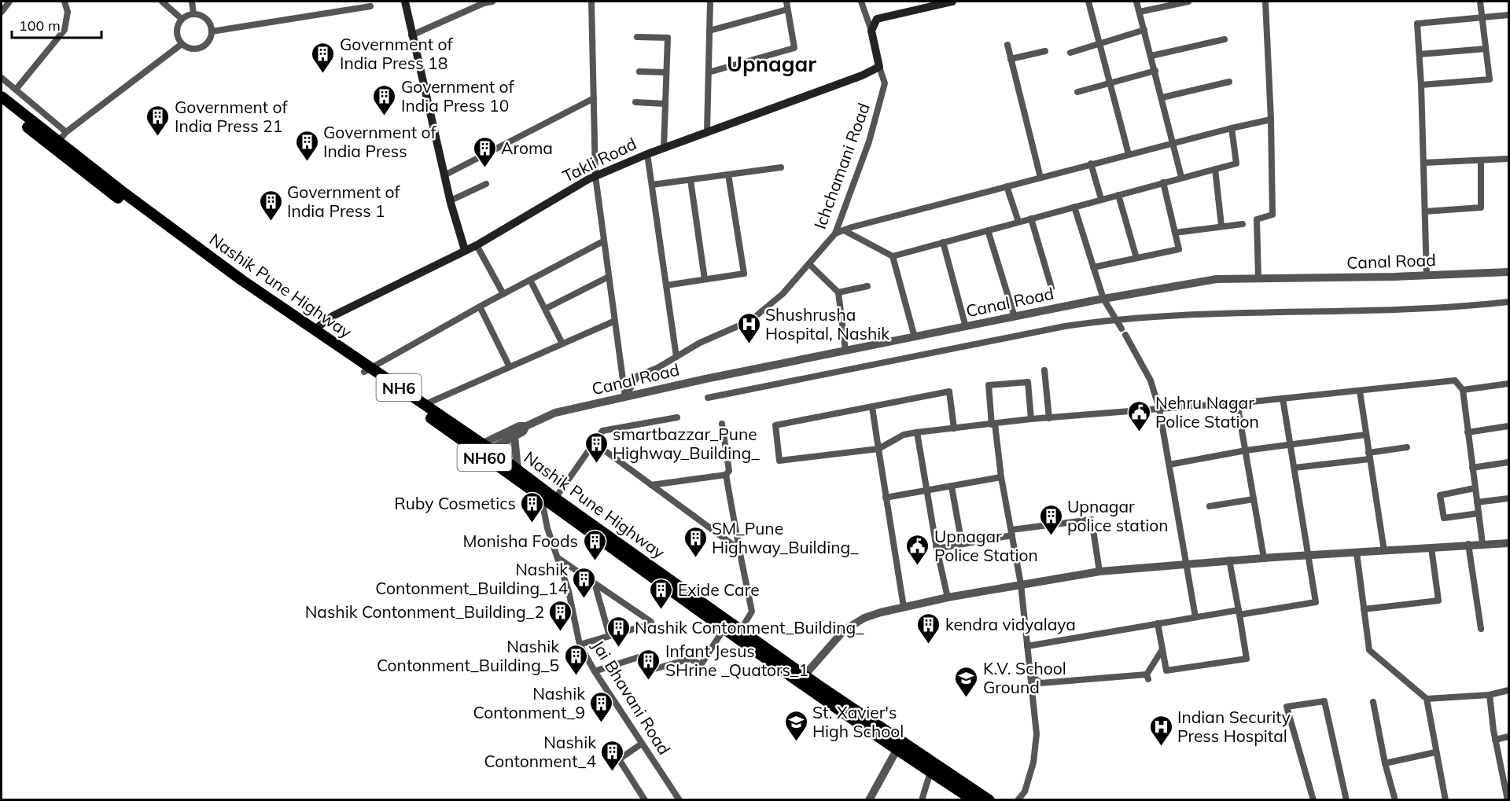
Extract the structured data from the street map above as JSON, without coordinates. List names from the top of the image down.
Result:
{
  "streets": {
    "highway": ["Nashik Pune Highway", "NH6", "NH60"],
    "main road": ["Takli Road"],
    "street": ["Ichchamani Road", "Canal Road", "Jai Bhavani Road"]
  },
  "crossings": [
    ["Takli Road", "Ichchamani Road"],
    ["Takli Road", "Nashik Pune Highway"],
    ["Ichchamani Road", "Canal Road"],
    ["Canal Road", "Nashik Pune Highway"],
    ["Nashik Pune Highway", "Jai Bhavani Road"]
  ],
  "districts": ["Upnagar"],
  "places": {
    "building": [
      "Government of India Press 18",
      "Government of India Press 10",
      "Government of India Press 21",
      "Government of India Press",
      "Aroma",
      "Government of India Press 1",
      "smartbazzar_Pune Highway_Building_",
      "Ruby Cosmetics",
      "Upnagar police station",
      "SM_Pune Highway_Building_",
      "Monisha Foods",
      "Nashik Contonment_Building_14",
      "Exide Care",
      "Nashik Contonment_Building_2",
      "kendra vidyalaya",
      "Nashik Contonment_Building_",
      "Nashik Contonment_Building_5",
      "Infant Jesus SHrine _Quators_1",
      "Nashik Contonment_9",
      "Nashik Contonment_4"
    ],
    "hospital": ["Shushrusha Hospital, Nashik", "Indian Security Press Hospital"],
    "public building": ["Nehru Nagar Police Station", "Upnagar Police Station"],
    "school or university": ["K.V. School Ground", "St. Xavier's High School"]
  },
  "scale_bar": "100 m"
}
